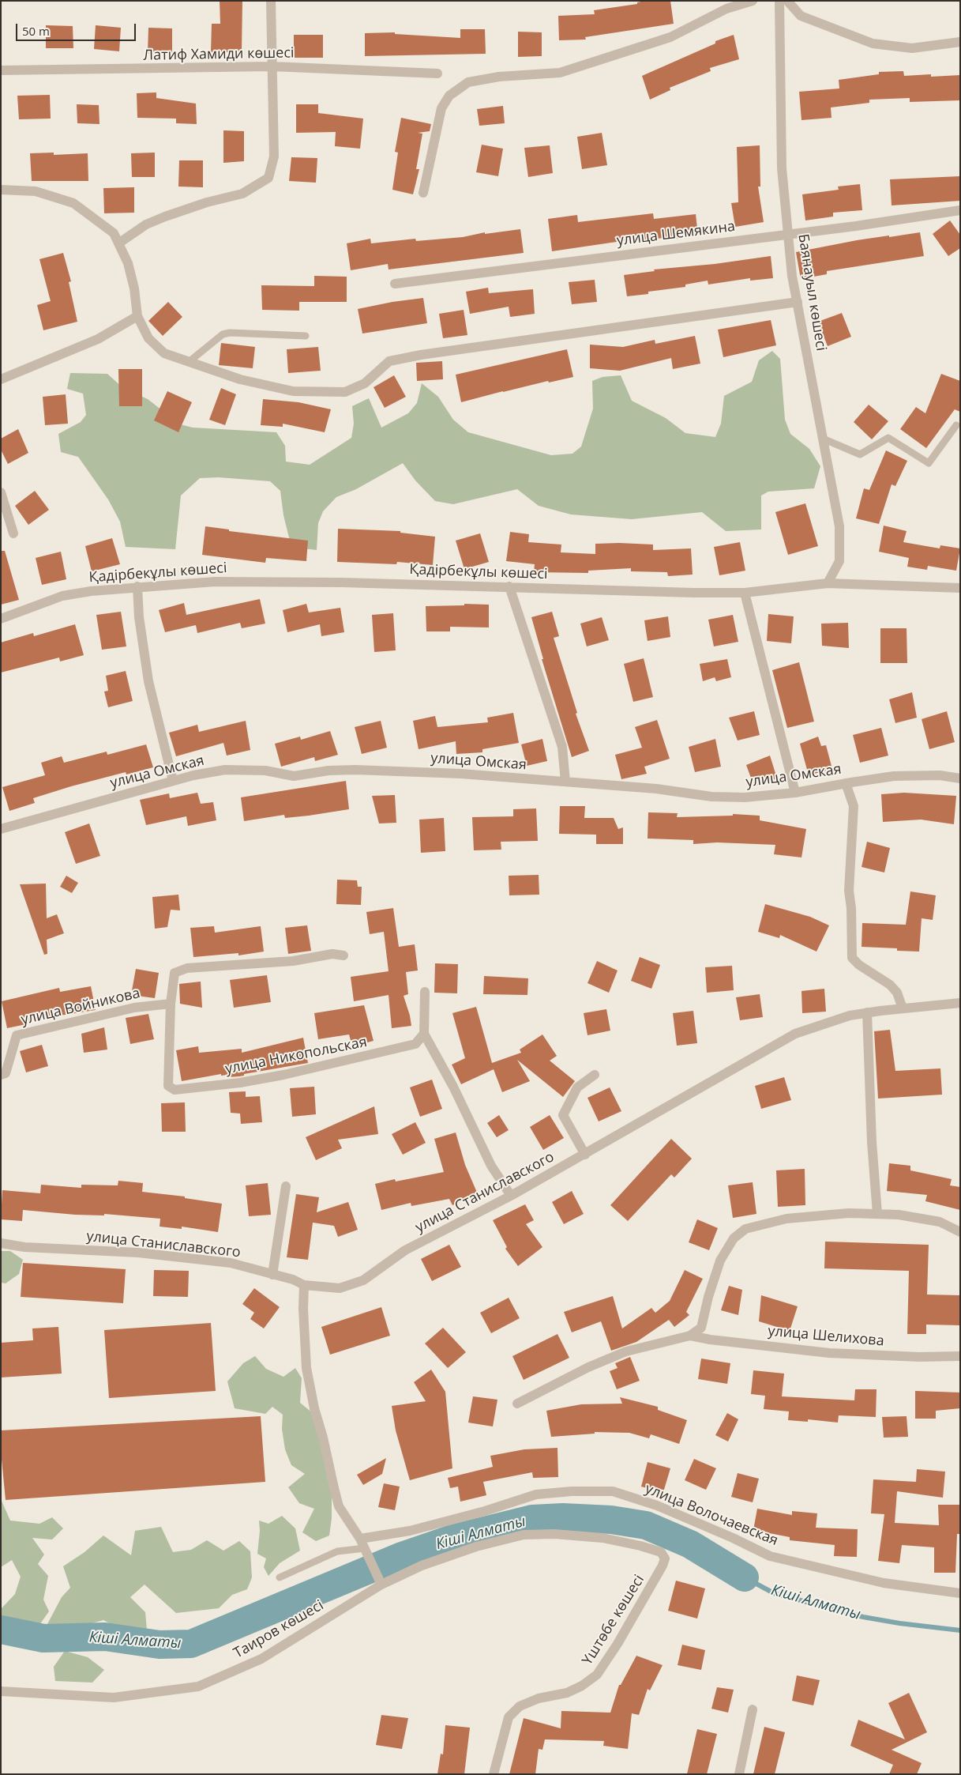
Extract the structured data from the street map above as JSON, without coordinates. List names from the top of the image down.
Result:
{
  "streets": {
    "street": [
      "Латиф Хамиди көшесі",
      "улица Шемякина",
      "Баянауыл көшесі",
      "Қадірбекұлы көшесі",
      "улица Омская",
      "улица Войникова",
      "улица Никопольская",
      "улица Станиславского",
      "улица Шелихова",
      "улица Волочаевская",
      "Үштөбе көшесі",
      "Таиров көшесі"
    ]
  },
  "crossings": [
    ["улица Шемякина", "Баянауыл көшесі"],
    ["Баянауыл көшесі", "Қадірбекұлы көшесі"],
    ["улица Войникова", "улица Никопольская"],
    ["Үштөбе көшесі", "Таиров көшесі"]
  ],
  "water": ["Кіші Алматы"],
  "scale_bar": "50 m"
}
